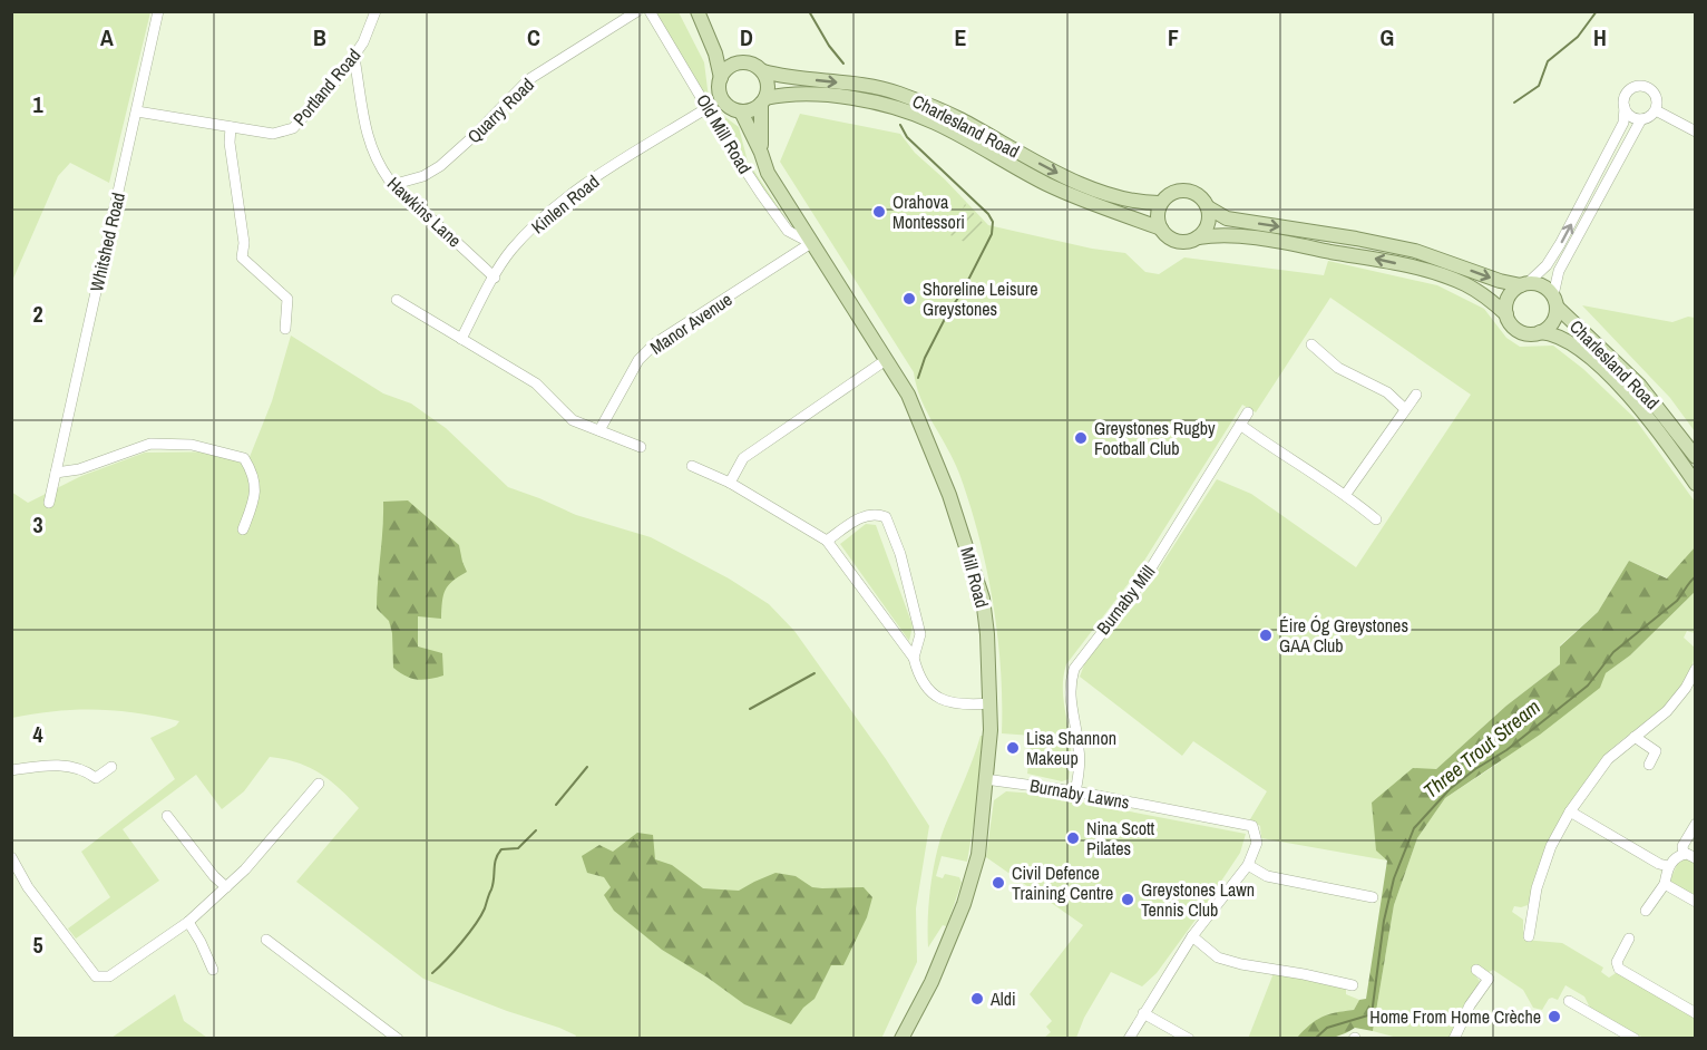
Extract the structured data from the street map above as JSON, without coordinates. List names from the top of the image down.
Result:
{
  "streets": {
    "main road": ["Charlesland Road", "Mill Road"],
    "street": [
      "Portland Road",
      "Quarry Road",
      "Old Mill Road",
      "Kinlen Road",
      "Hawkins Lane",
      "Whitshed Road",
      "Manor Avenue",
      "Burnaby Mill",
      "Burnaby Lawns"
    ]
  },
  "crossings": [
    ["Portland Road", "Hawkins Lane"],
    ["Portland Road", "Whitshed Road"],
    ["Quarry Road", "Hawkins Lane"],
    ["Charlesland Road", "Mill Road"],
    ["Old Mill Road", "Kinlen Road"],
    ["Old Mill Road", "Manor Avenue"],
    ["Old Mill Road", "Mill Road"],
    ["Kinlen Road", "Hawkins Lane"],
    ["Manor Avenue", "Mill Road"],
    ["Mill Road", "Burnaby Lawns"],
    ["Burnaby Mill", "Burnaby Lawns"]
  ],
  "water": ["Three Trout Stream"],
  "places": [
    "Orahova Montessori",
    "Shoreline Leisure Greystones",
    "Greystones Rugby Football Club",
    "Éire Óg Greystones GAA Club",
    "Lisa Shannon Makeup",
    "Nina Scott Pilates",
    "Civil Defence Training Centre",
    "Greystones Lawn Tennis Club",
    "Aldi",
    "Home From Home Crèche"
  ],
  "grid": {
    "columns": [
      "A",
      "B",
      "C",
      "D",
      "E",
      "F",
      "G",
      "H"
    ],
    "rows": [
      "1",
      "2",
      "3",
      "4",
      "5"
    ]
  }
}
